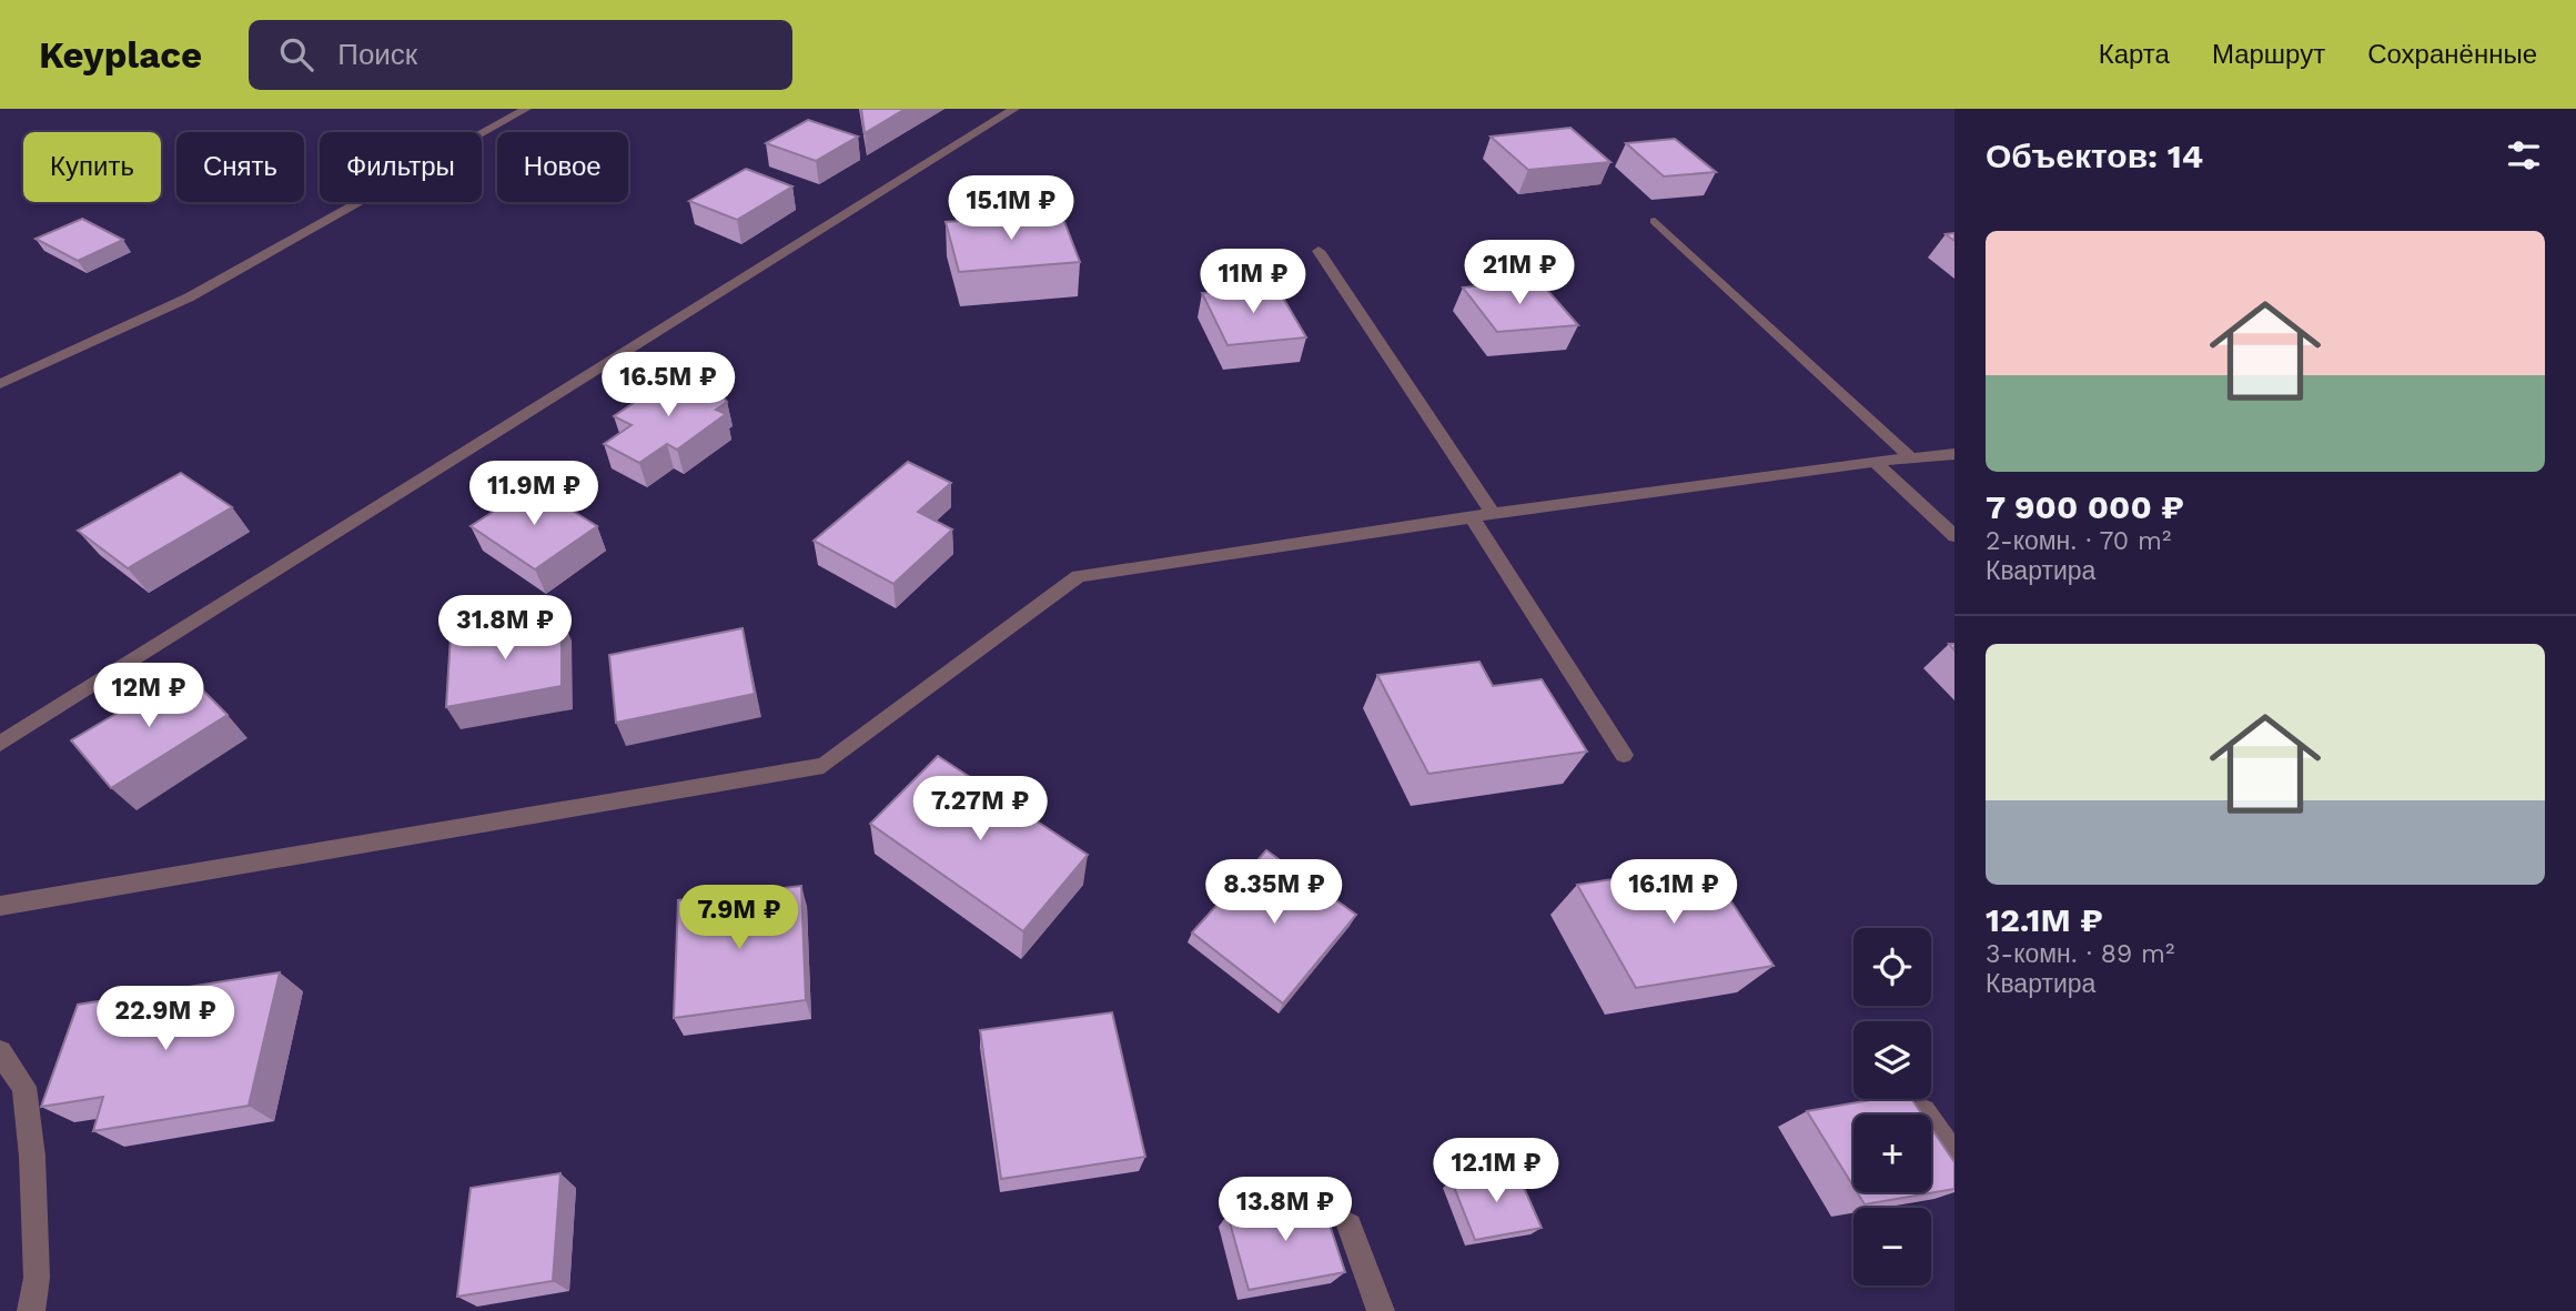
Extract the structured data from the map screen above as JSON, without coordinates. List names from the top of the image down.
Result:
{
  "page": {
    "header": "Keyplace",
    "search": "Поиск",
    "nav": ["Карта", "Маршрут", "Сохранённые"],
    "heading": "Объектов: 14",
    "chip": [
      "Купить",
      "Снять",
      "Фильтры",
      "Новое"
    ],
    "price": [
      "15.1M ₽",
      "21M ₽",
      "11M ₽",
      "16.5M ₽",
      "11.9M ₽",
      "31.8M ₽",
      "12M ₽",
      "7.27M ₽",
      "8.35M ₽",
      "16.1M ₽",
      "7.9M ₽",
      "22.9M ₽",
      "12.1M ₽",
      "13.8M ₽"
    ],
    "list": [
      {
        "name": "7 900 000 ₽",
        "note": "2-комн. · 70 m² · Квартира"
      },
      {
        "name": "12.1M ₽",
        "note": "3-комн. · 89 m² · Квартира"
      }
    ],
    "map_buttons": ["+", "−"]
  }
}
